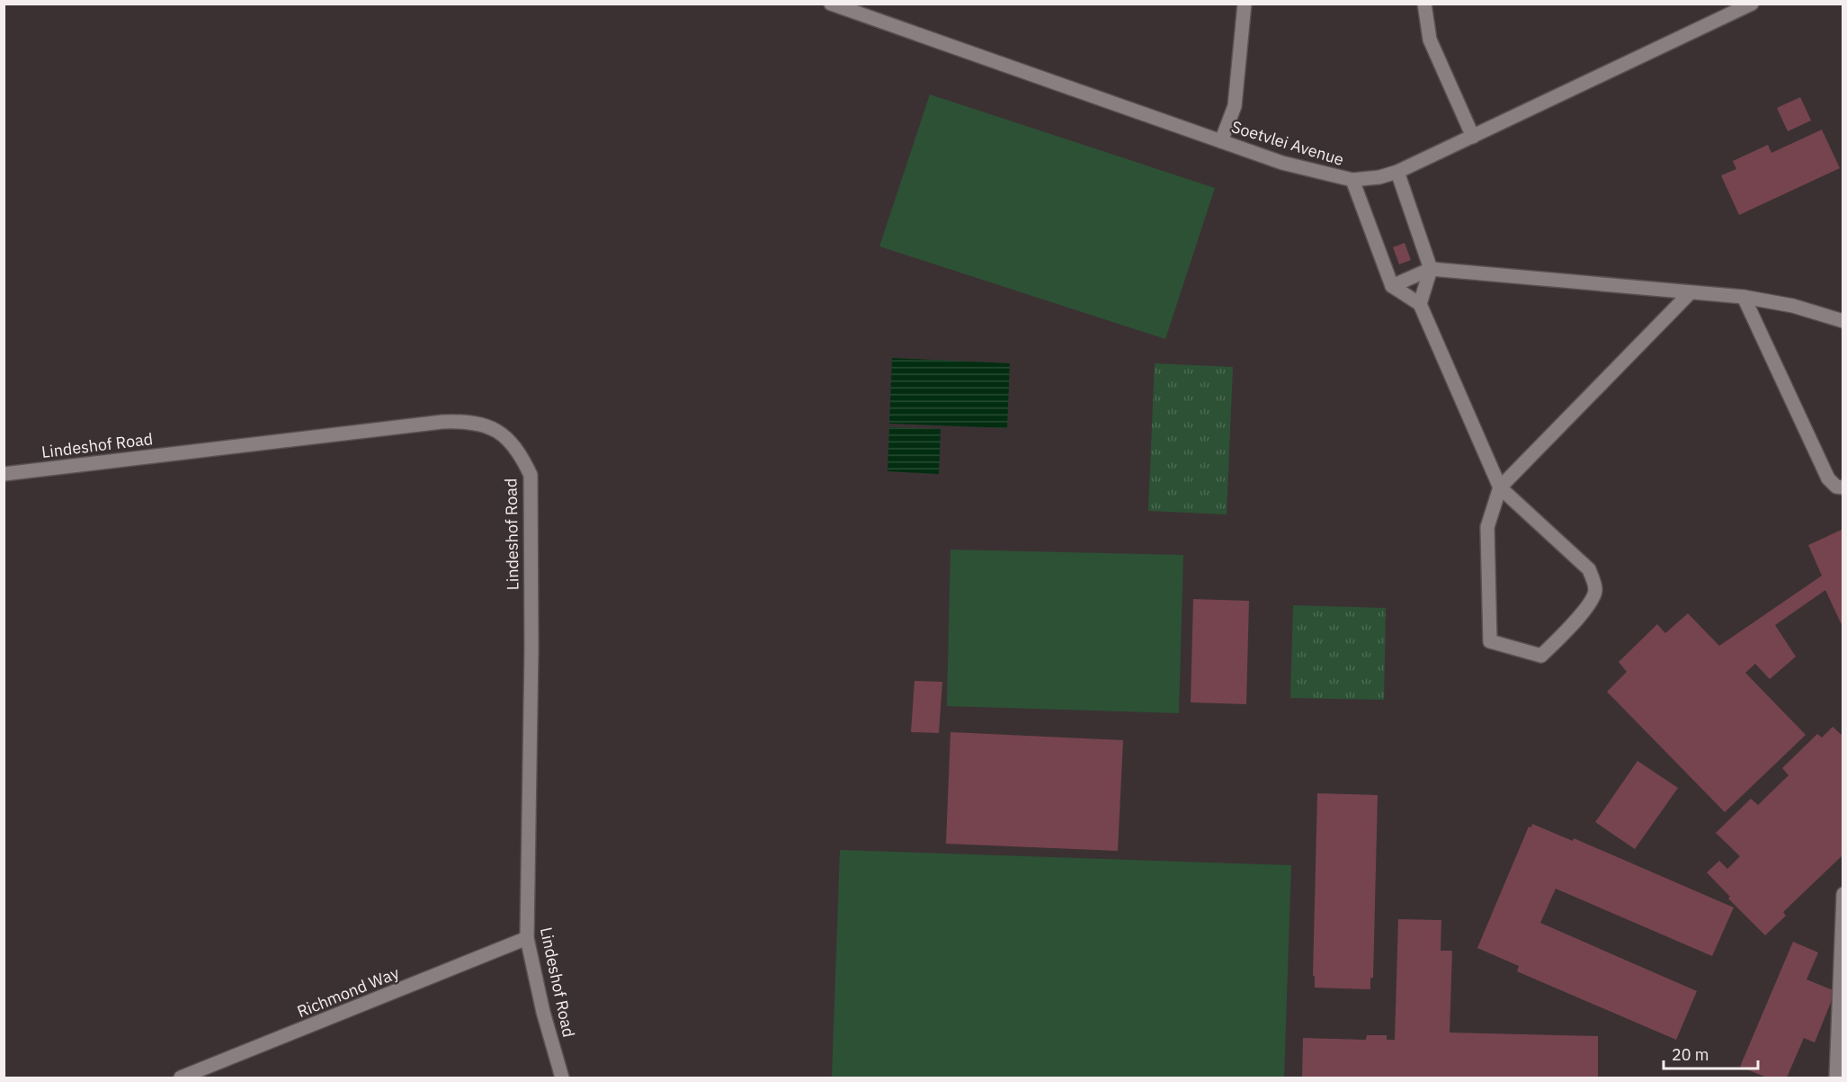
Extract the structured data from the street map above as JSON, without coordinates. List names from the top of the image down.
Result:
{
  "streets": {
    "street": ["Soetvlei Avenue", "Lindeshof Road", "Richmond Way"]
  },
  "crossings": [
    ["Lindeshof Road", "Richmond Way"]
  ],
  "scale_bar": "20 m"
}
